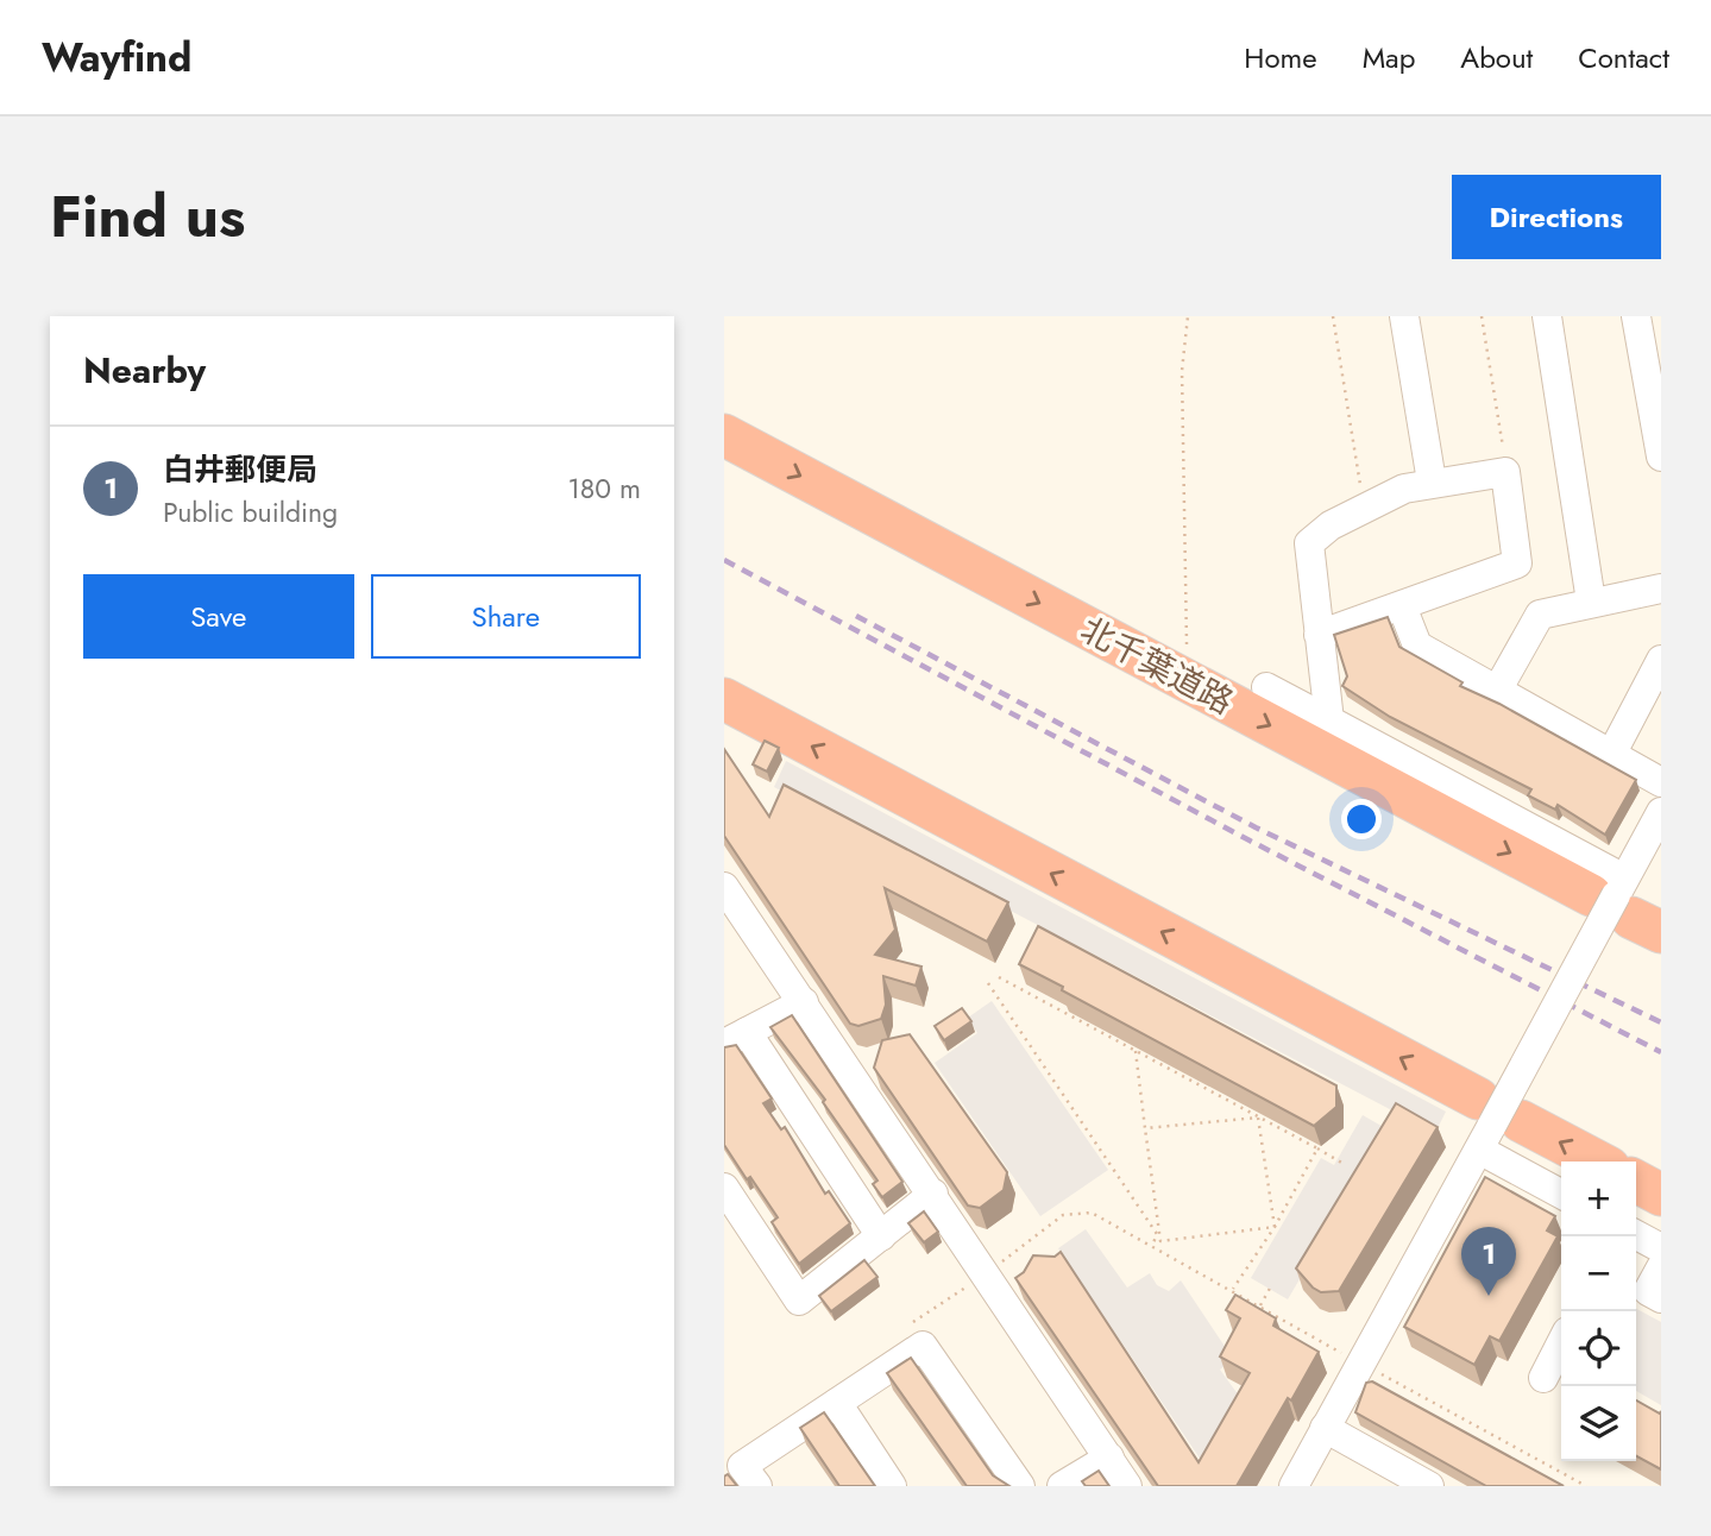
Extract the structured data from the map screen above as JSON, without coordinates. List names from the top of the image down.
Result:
{
  "streets": {
    "highway": ["北千葉道路"]
  },
  "page": {
    "header": "Wayfind",
    "nav": [
      "Home",
      "Map",
      "About",
      "Contact"
    ],
    "title": "Find us",
    "buttons": [
      "Directions",
      ["Save", "Share"]
    ],
    "heading": "Nearby",
    "list": [
      {
        "mark": "1",
        "name": "白井郵便局",
        "note": "Public building",
        "value": "180 m"
      }
    ],
    "map_buttons": ["+", "−"],
    "pins": "1"
  }
}
